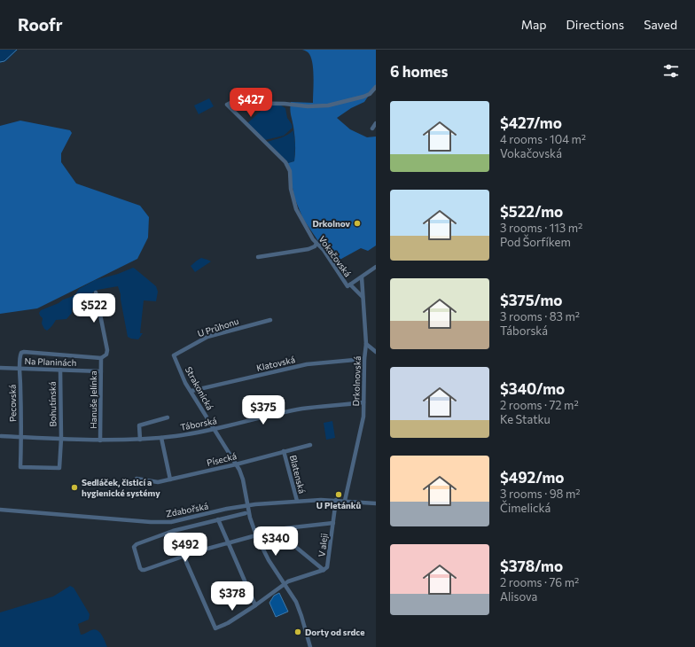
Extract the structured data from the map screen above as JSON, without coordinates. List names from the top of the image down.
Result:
{
  "streets": {
    "street": [
      "Vokačovská",
      "U Průhonu",
      "Na Planinách",
      "Klatovská",
      "Drkolnovská",
      "Strakonická",
      "Hanuše Jelínka",
      "Pecovská",
      "Bohutínská",
      "Táborská",
      "Písecká",
      "Blatenská",
      "Zdabořská",
      "V aleji"
    ]
  },
  "crossings": [
    ["Vokačovská", "Drkolnovská"],
    ["U Průhonu", "Strakonická"],
    ["Na Planinách", "Hanuše Jelínka"],
    ["Na Planinách", "Pecovská"],
    ["Na Planinách", "Bohutínská"],
    ["Klatovská", "Drkolnovská"],
    ["Klatovská", "Strakonická"],
    ["Drkolnovská", "Táborská"],
    ["Drkolnovská", "Zdabořská"],
    ["Strakonická", "Táborská"],
    ["Strakonická", "Písecká"],
    ["Strakonická", "Zdabořská"],
    ["Strakonická", "V aleji"],
    ["Hanuše Jelínka", "Pecovská"],
    ["Hanuše Jelínka", "Táborská"],
    ["Pecovská", "Táborská"],
    ["Bohutínská", "Táborská"],
    ["Písecká", "Blatenská"],
    ["Blatenská", "Zdabořská"],
    ["Zdabořská", "V aleji"]
  ],
  "places": [
    "Drkolnov",
    "Sedláček, čisticí a hygienické systémy",
    "U Pletánků",
    "Dorty od srdce"
  ],
  "page": {
    "header": "Roofr",
    "nav": ["Map", "Directions", "Saved"],
    "heading": "6 homes",
    "price": [
      "$427",
      "$522",
      "$375",
      "$340",
      "$492",
      "$378"
    ],
    "list": [
      {
        "name": "$427/mo",
        "note": "4 rooms · 104 m² · Vokačovská"
      },
      {
        "name": "$522/mo",
        "note": "3 rooms · 113 m² · Pod Šorfíkem"
      },
      {
        "name": "$375/mo",
        "note": "3 rooms · 83 m² · Táborská"
      },
      {
        "name": "$340/mo",
        "note": "2 rooms · 72 m² · Ke Statku"
      },
      {
        "name": "$492/mo",
        "note": "3 rooms · 98 m² · Čimelická"
      },
      {
        "name": "$378/mo",
        "note": "2 rooms · 76 m² · Alisova"
      }
    ]
  }
}
